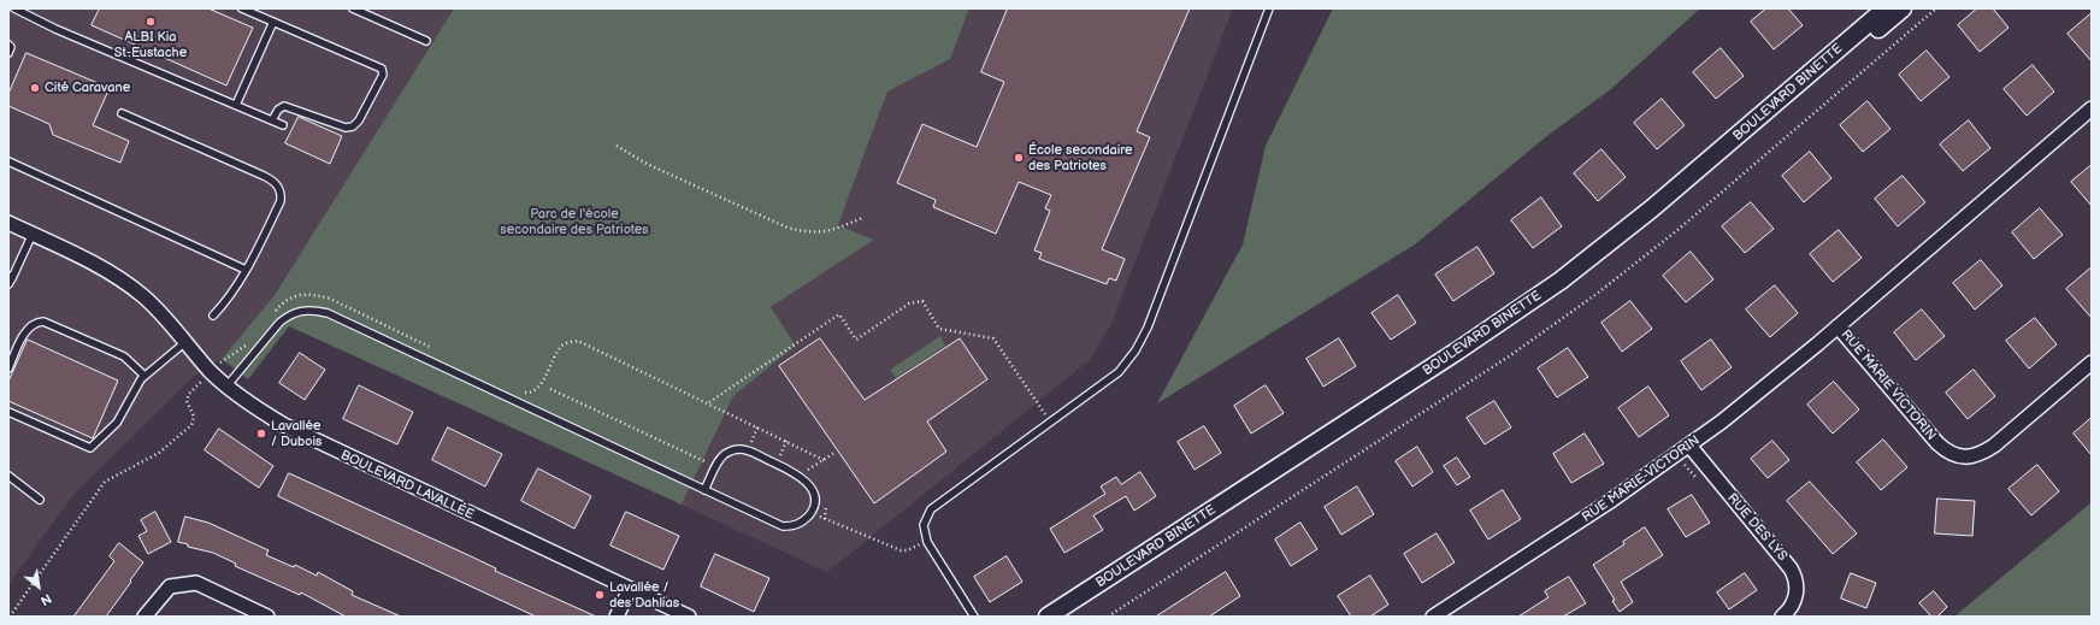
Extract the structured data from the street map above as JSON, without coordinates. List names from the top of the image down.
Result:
{
  "streets": {
    "street": [
      "BOULEVARD BINETTE",
      "RUE MARIE VICTORIN",
      "RUE MARIE-VICTORIN",
      "BOULEVARD LAVALLÉE",
      "RUE DES LYS"
    ]
  },
  "crossings": [
    ["RUE MARIE VICTORIN", "RUE MARIE-VICTORIN"],
    ["RUE MARIE-VICTORIN", "RUE DES LYS"]
  ],
  "parks": ["Parc de l'école secondaire des Patriotes"],
  "places": [
    "ALBI Kia St-Eustache",
    "Cité Caravane",
    "École secondaire des Patriotes",
    "Lavallée / Dubois",
    "Lavallée / des Dahlias"
  ],
  "north": "bottom right"
}
